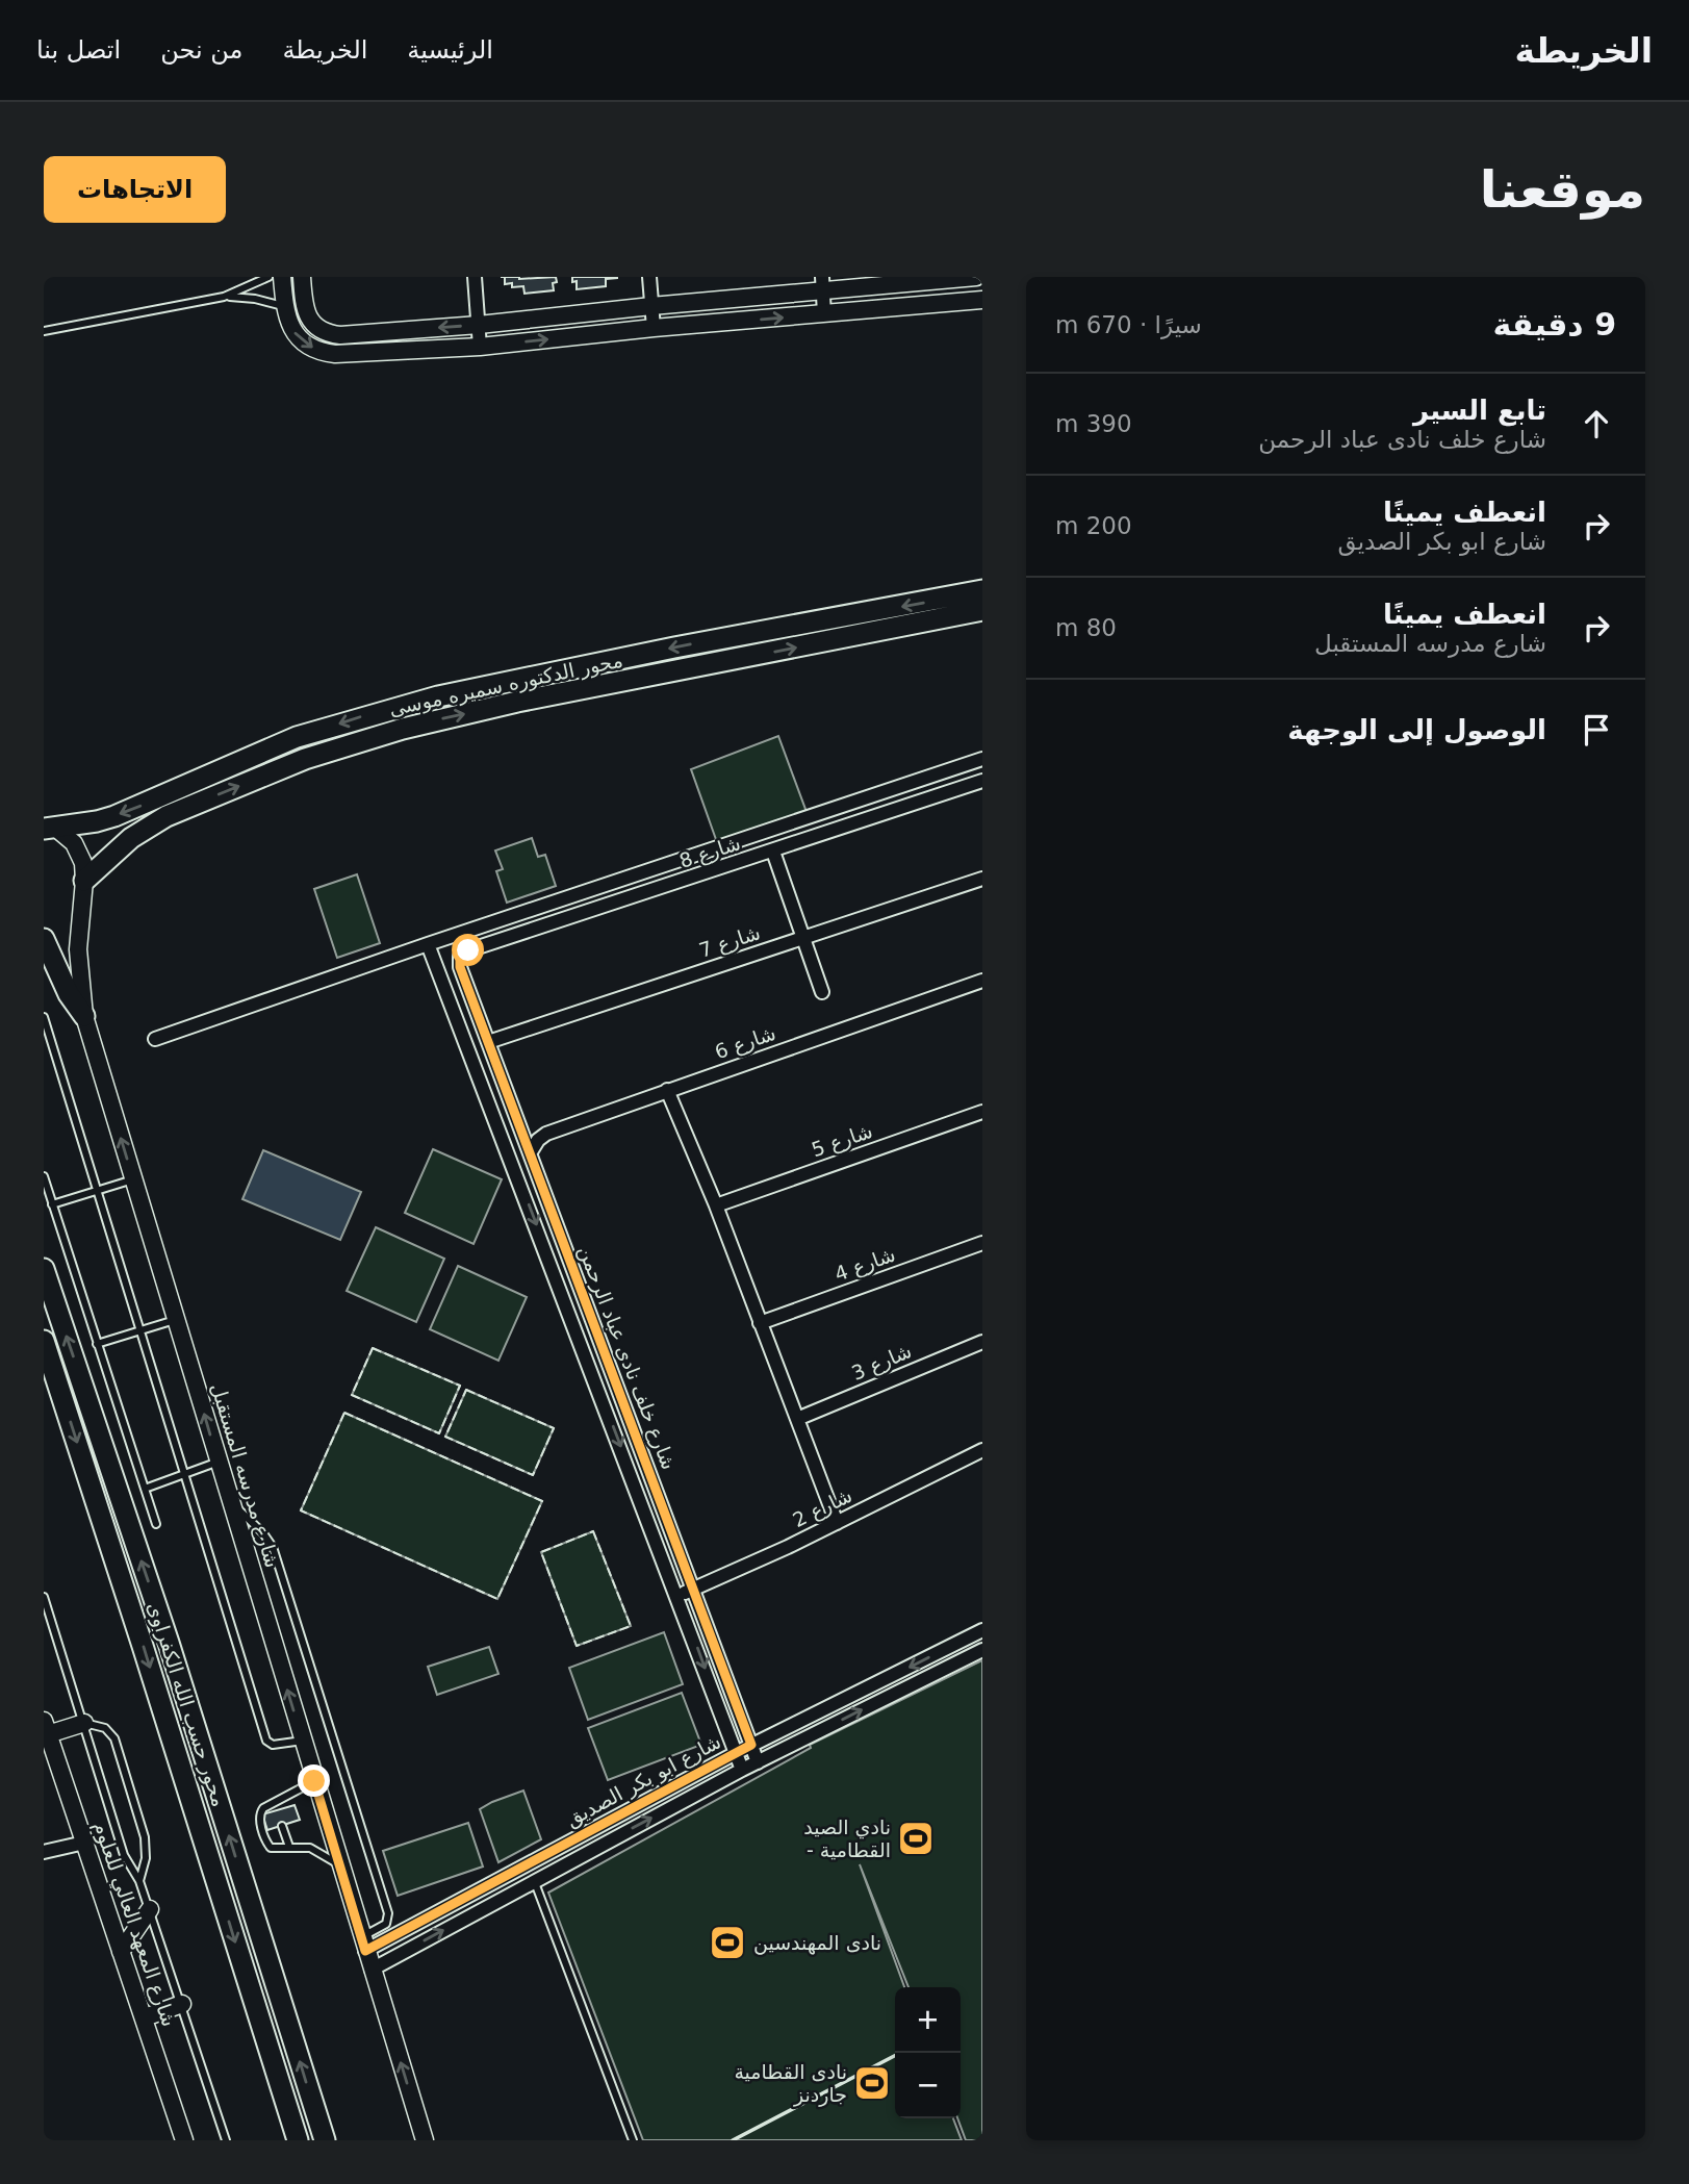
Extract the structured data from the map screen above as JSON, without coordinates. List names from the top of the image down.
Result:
{
  "streets": {
    "main road": ["محور الدكتوره سميره موسى", "محور حسب الله الكفراوى"],
    "street": [
      "شارع 8",
      "شارع 7",
      "شارع 6",
      "شارع 5",
      "شارع 4",
      "شارع خلف نادى عباد الرحمن",
      "شارع 3",
      "شارع مدرسه المستقبل",
      "شارع 2",
      "شارع ابو بكر الصديق",
      "شارع المعهد العالي للعلوم"
    ]
  },
  "crossings": [
    ["محور الدكتوره سميره موسى", "شارع مدرسه المستقبل"],
    ["شارع 8", "شارع خلف نادى عباد الرحمن"],
    ["شارع 7", "شارع خلف نادى عباد الرحمن"],
    ["شارع 6", "شارع خلف نادى عباد الرحمن"],
    ["شارع خلف نادى عباد الرحمن", "شارع 2"],
    ["شارع خلف نادى عباد الرحمن", "شارع ابو بكر الصديق"],
    ["شارع مدرسه المستقبل", "شارع ابو بكر الصديق"]
  ],
  "one_way": ["شارع مدرسه المستقبل"],
  "places": {
    "sports": ["نادي الصيد - القطامية", "نادى المهندسين", "نادى القطامية جاردنز"]
  },
  "page": {
    "header": "الخريطة",
    "nav": [
      "الرئيسية",
      "الخريطة",
      "من نحن",
      "اتصل بنا"
    ],
    "buttons": "الاتجاهات",
    "title": "موقعنا",
    "heading": ["9 دقيقة", "سيرًا · 670 m"],
    "list": [
      ["تابع السير", "شارع خلف نادى عباد الرحمن", "390 m"],
      ["انعطف يمينًا", "شارع ابو بكر الصديق", "200 m"],
      ["انعطف يمينًا", "شارع مدرسه المستقبل", "80 m"],
      "الوصول إلى الوجهة"
    ],
    "map_buttons": ["+", "−"]
  }
}
